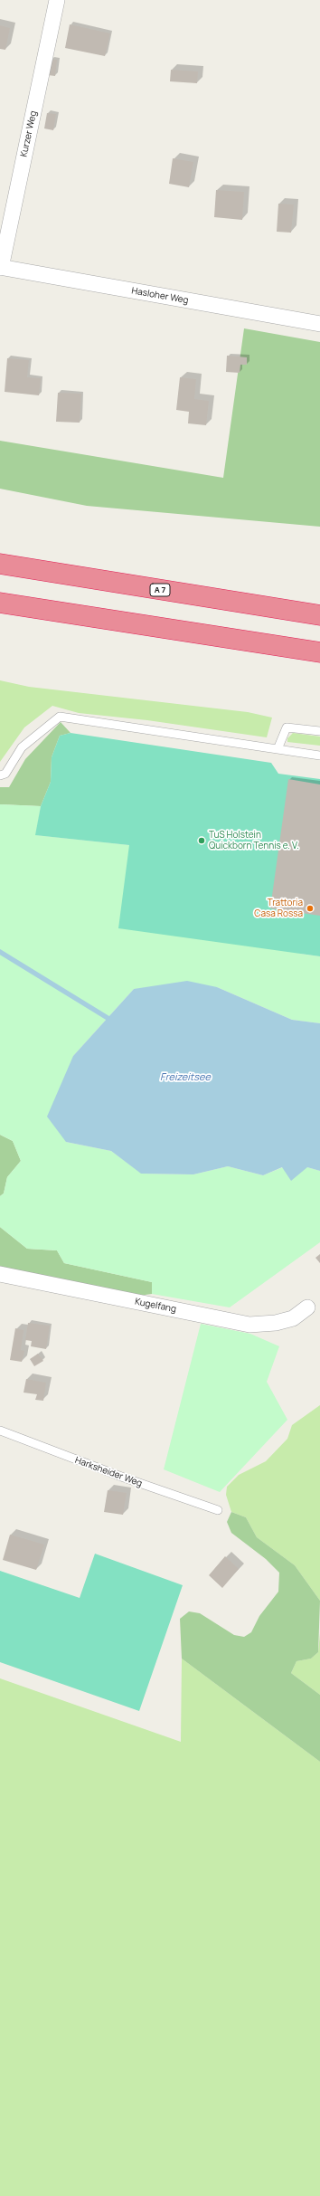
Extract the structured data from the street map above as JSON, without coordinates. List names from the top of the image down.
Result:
{
  "streets": {
    "highway": ["A 7"],
    "street": ["Kurzer Weg", "Hasloher Weg", "Kugelfang"],
    "lane": ["Harksheider Weg"]
  },
  "crossings": [
    ["Kurzer Weg", "Hasloher Weg"]
  ],
  "water": ["Freizeitsee"],
  "places": ["TuS Holstein Quickborn Tennis e. V.", "Trattoria Casa Rossa"]
}
